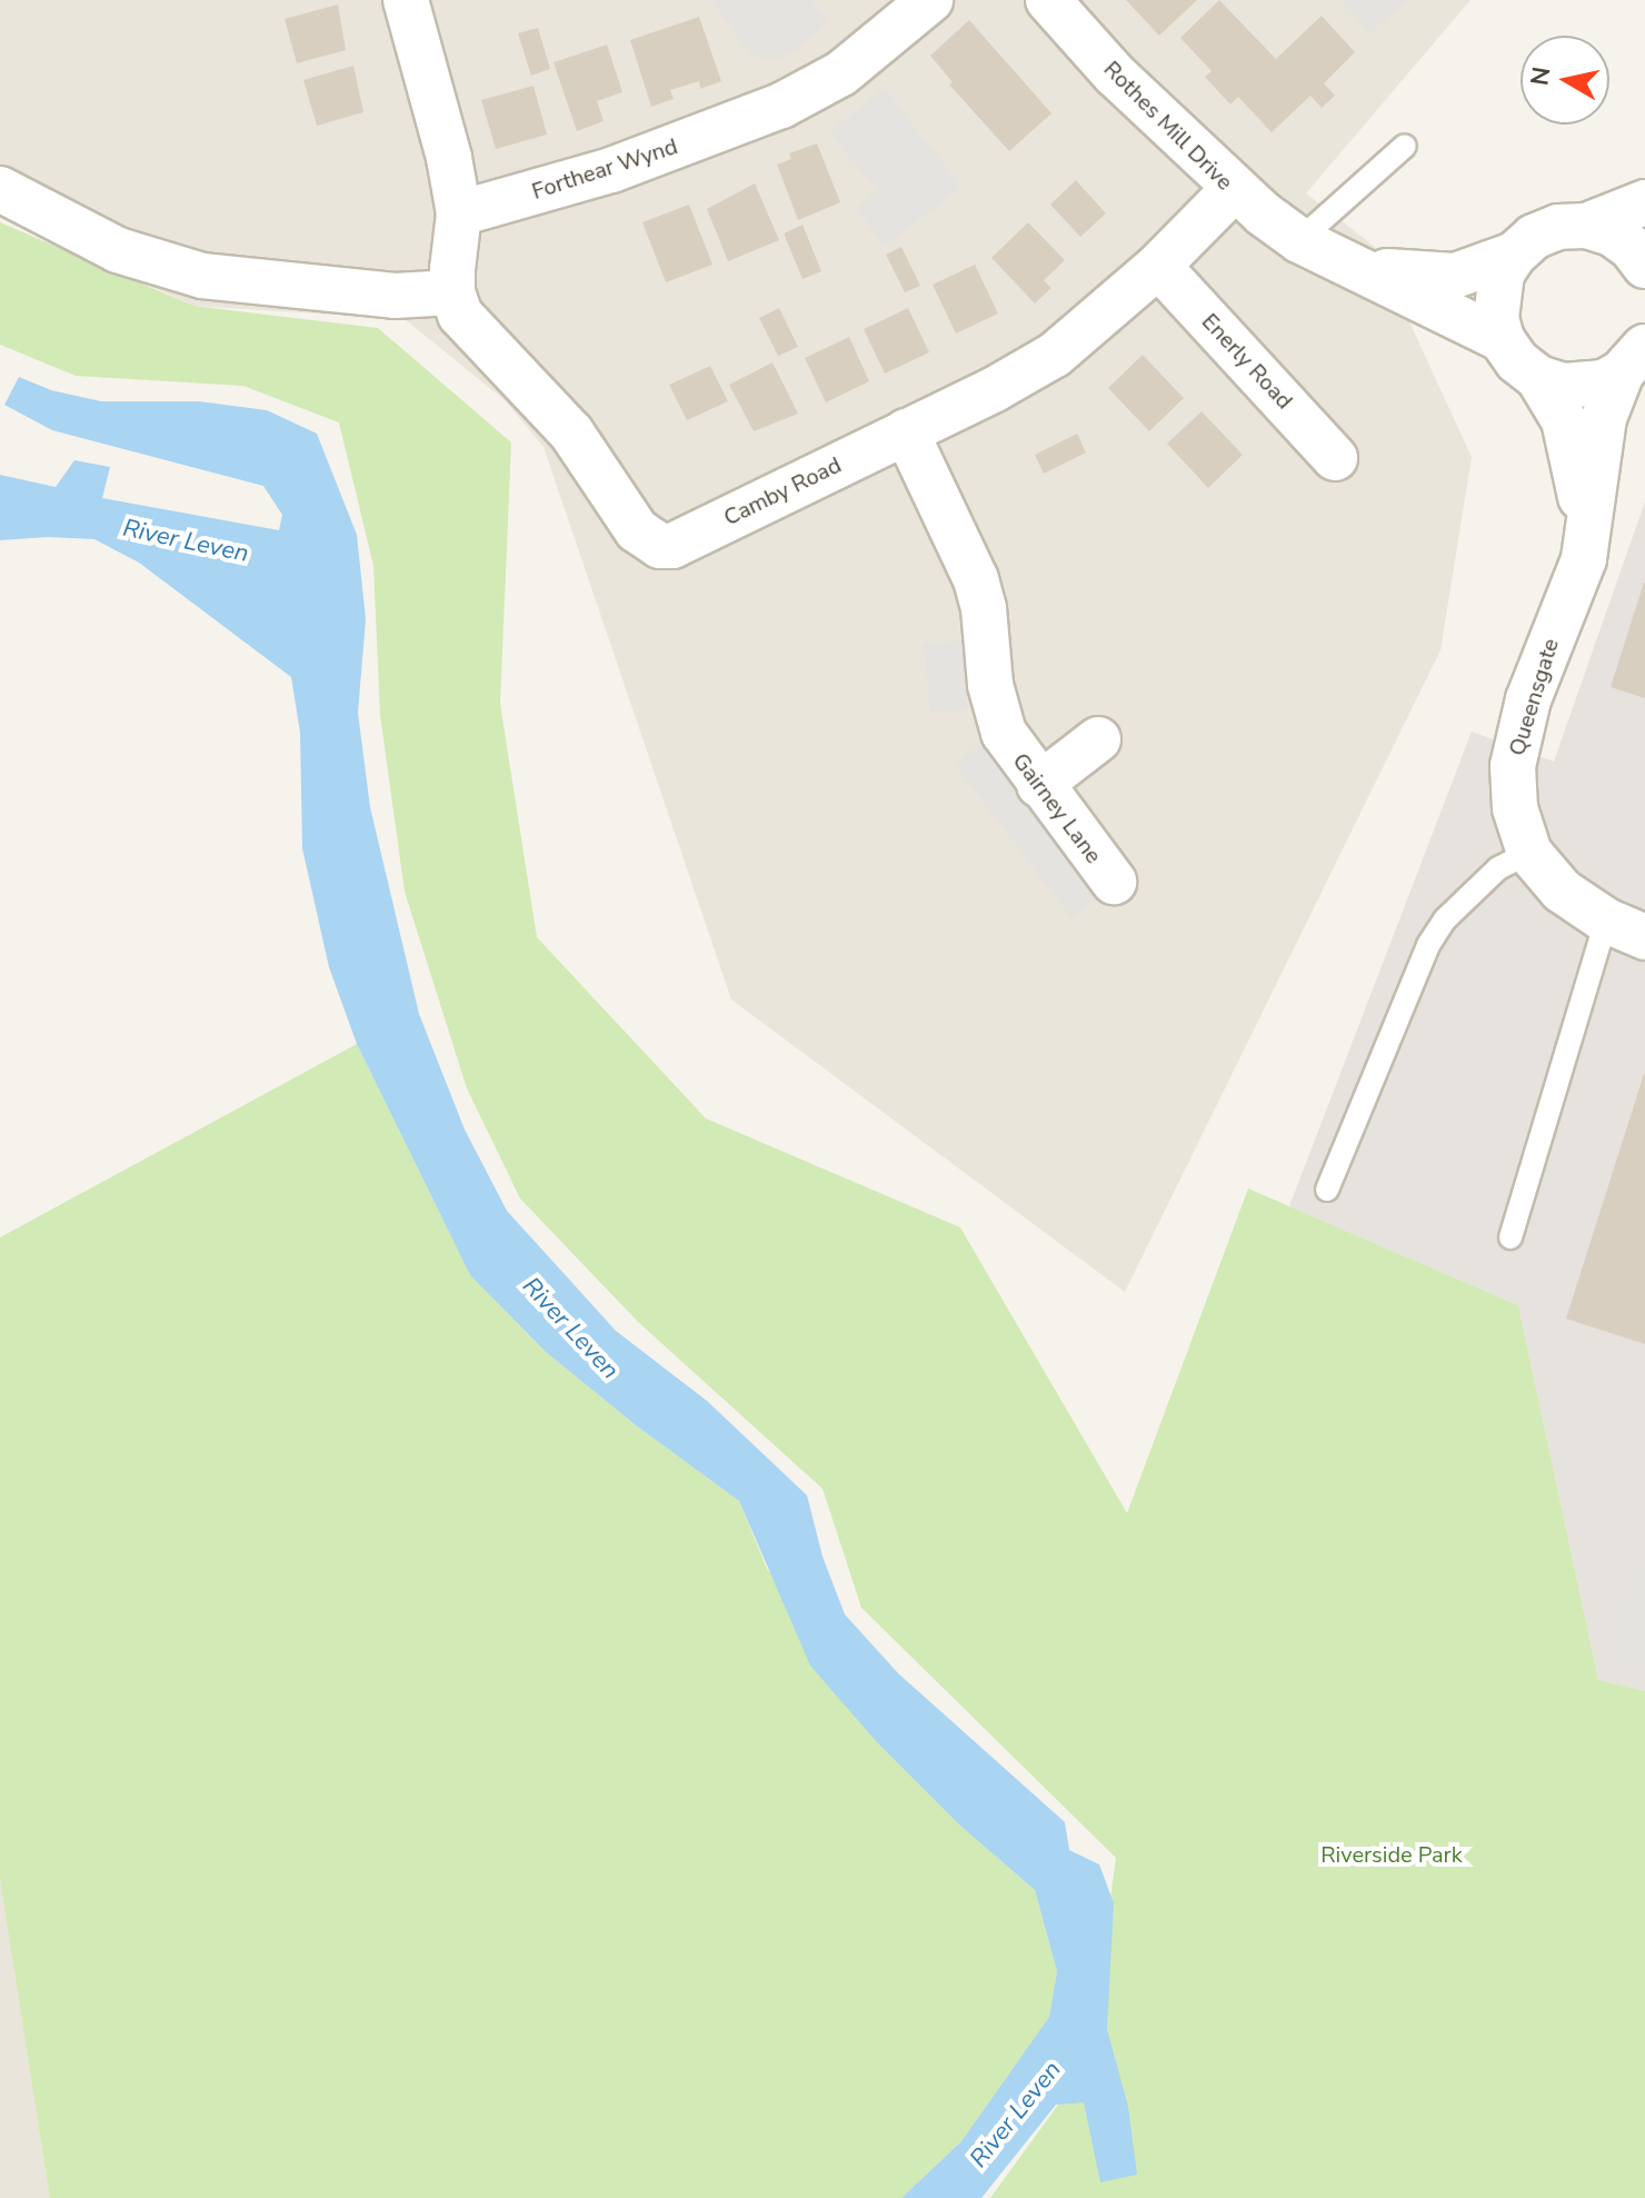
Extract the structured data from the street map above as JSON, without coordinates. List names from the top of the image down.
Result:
{
  "streets": {
    "street": [
      "Rothes Mill Drive",
      "Forthear Wynd",
      "Enerly Road",
      "Camby Road",
      "Queensgate",
      "Gairney Lane"
    ]
  },
  "crossings": [
    ["Rothes Mill Drive", "Camby Road"],
    ["Rothes Mill Drive", "Queensgate"],
    ["Enerly Road", "Camby Road"],
    ["Camby Road", "Gairney Lane"]
  ],
  "water": ["River Leven"],
  "parks": ["Riverside Park"],
  "north": "left"
}
